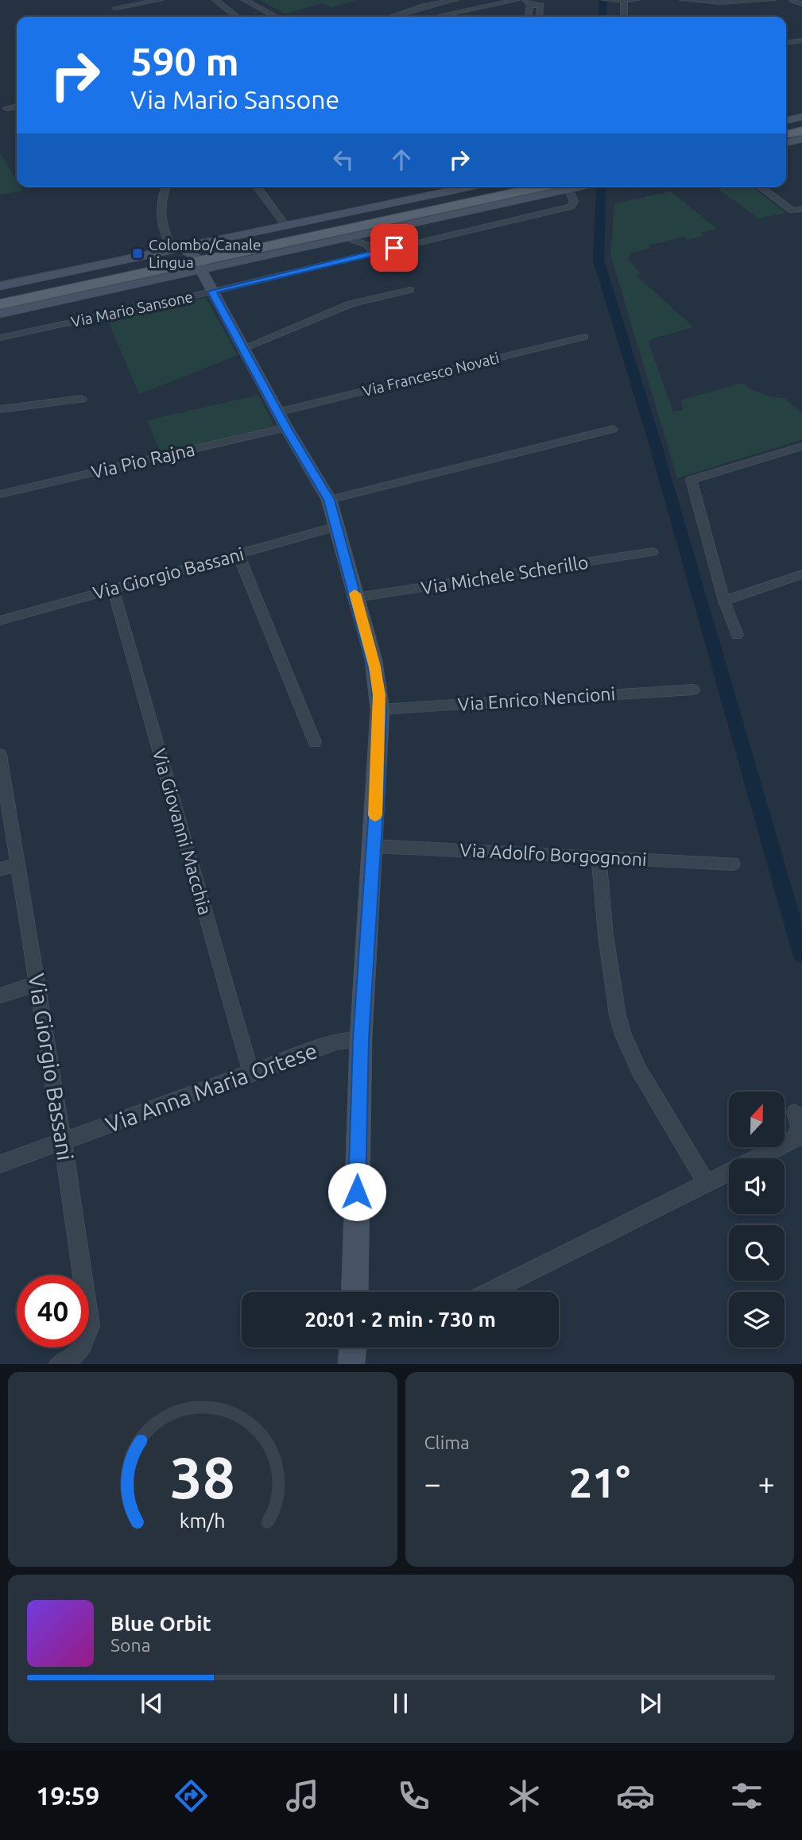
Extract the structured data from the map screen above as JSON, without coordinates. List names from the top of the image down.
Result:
{
  "streets": {
    "street": [
      "Via Mario Sansone",
      "Via Francesco Novati",
      "Via Pio Rajna",
      "Via Giorgio Bassani",
      "Via Michele Scherillo",
      "Via Enrico Nencioni",
      "Via Giovanni Macchia",
      "Via Adolfo Borgognoni",
      "Via Anna Maria Ortese"
    ]
  },
  "crossings": [
    ["Via Francesco Novati", "Via Pio Rajna"],
    ["Via Giorgio Bassani", "Via Giovanni Macchia"],
    ["Via Giorgio Bassani", "Via Anna Maria Ortese"],
    ["Via Giovanni Macchia", "Via Anna Maria Ortese"]
  ],
  "places": {
    "transit": ["Colombo/Canale Lingua"]
  },
  "north": "top",
  "page": {
    "turn": ["590 m", "Via Mario Sansone"],
    "limit": "40",
    "trip": "20:01 · 2 min · 730 m",
    "tile": "Clima",
    "heat": ["−", "21°", "+"],
    "song": ["Blue Orbit", "Sona"],
    "tabs": "19:59",
    "gauge": ["38", "km/h"]
  }
}
